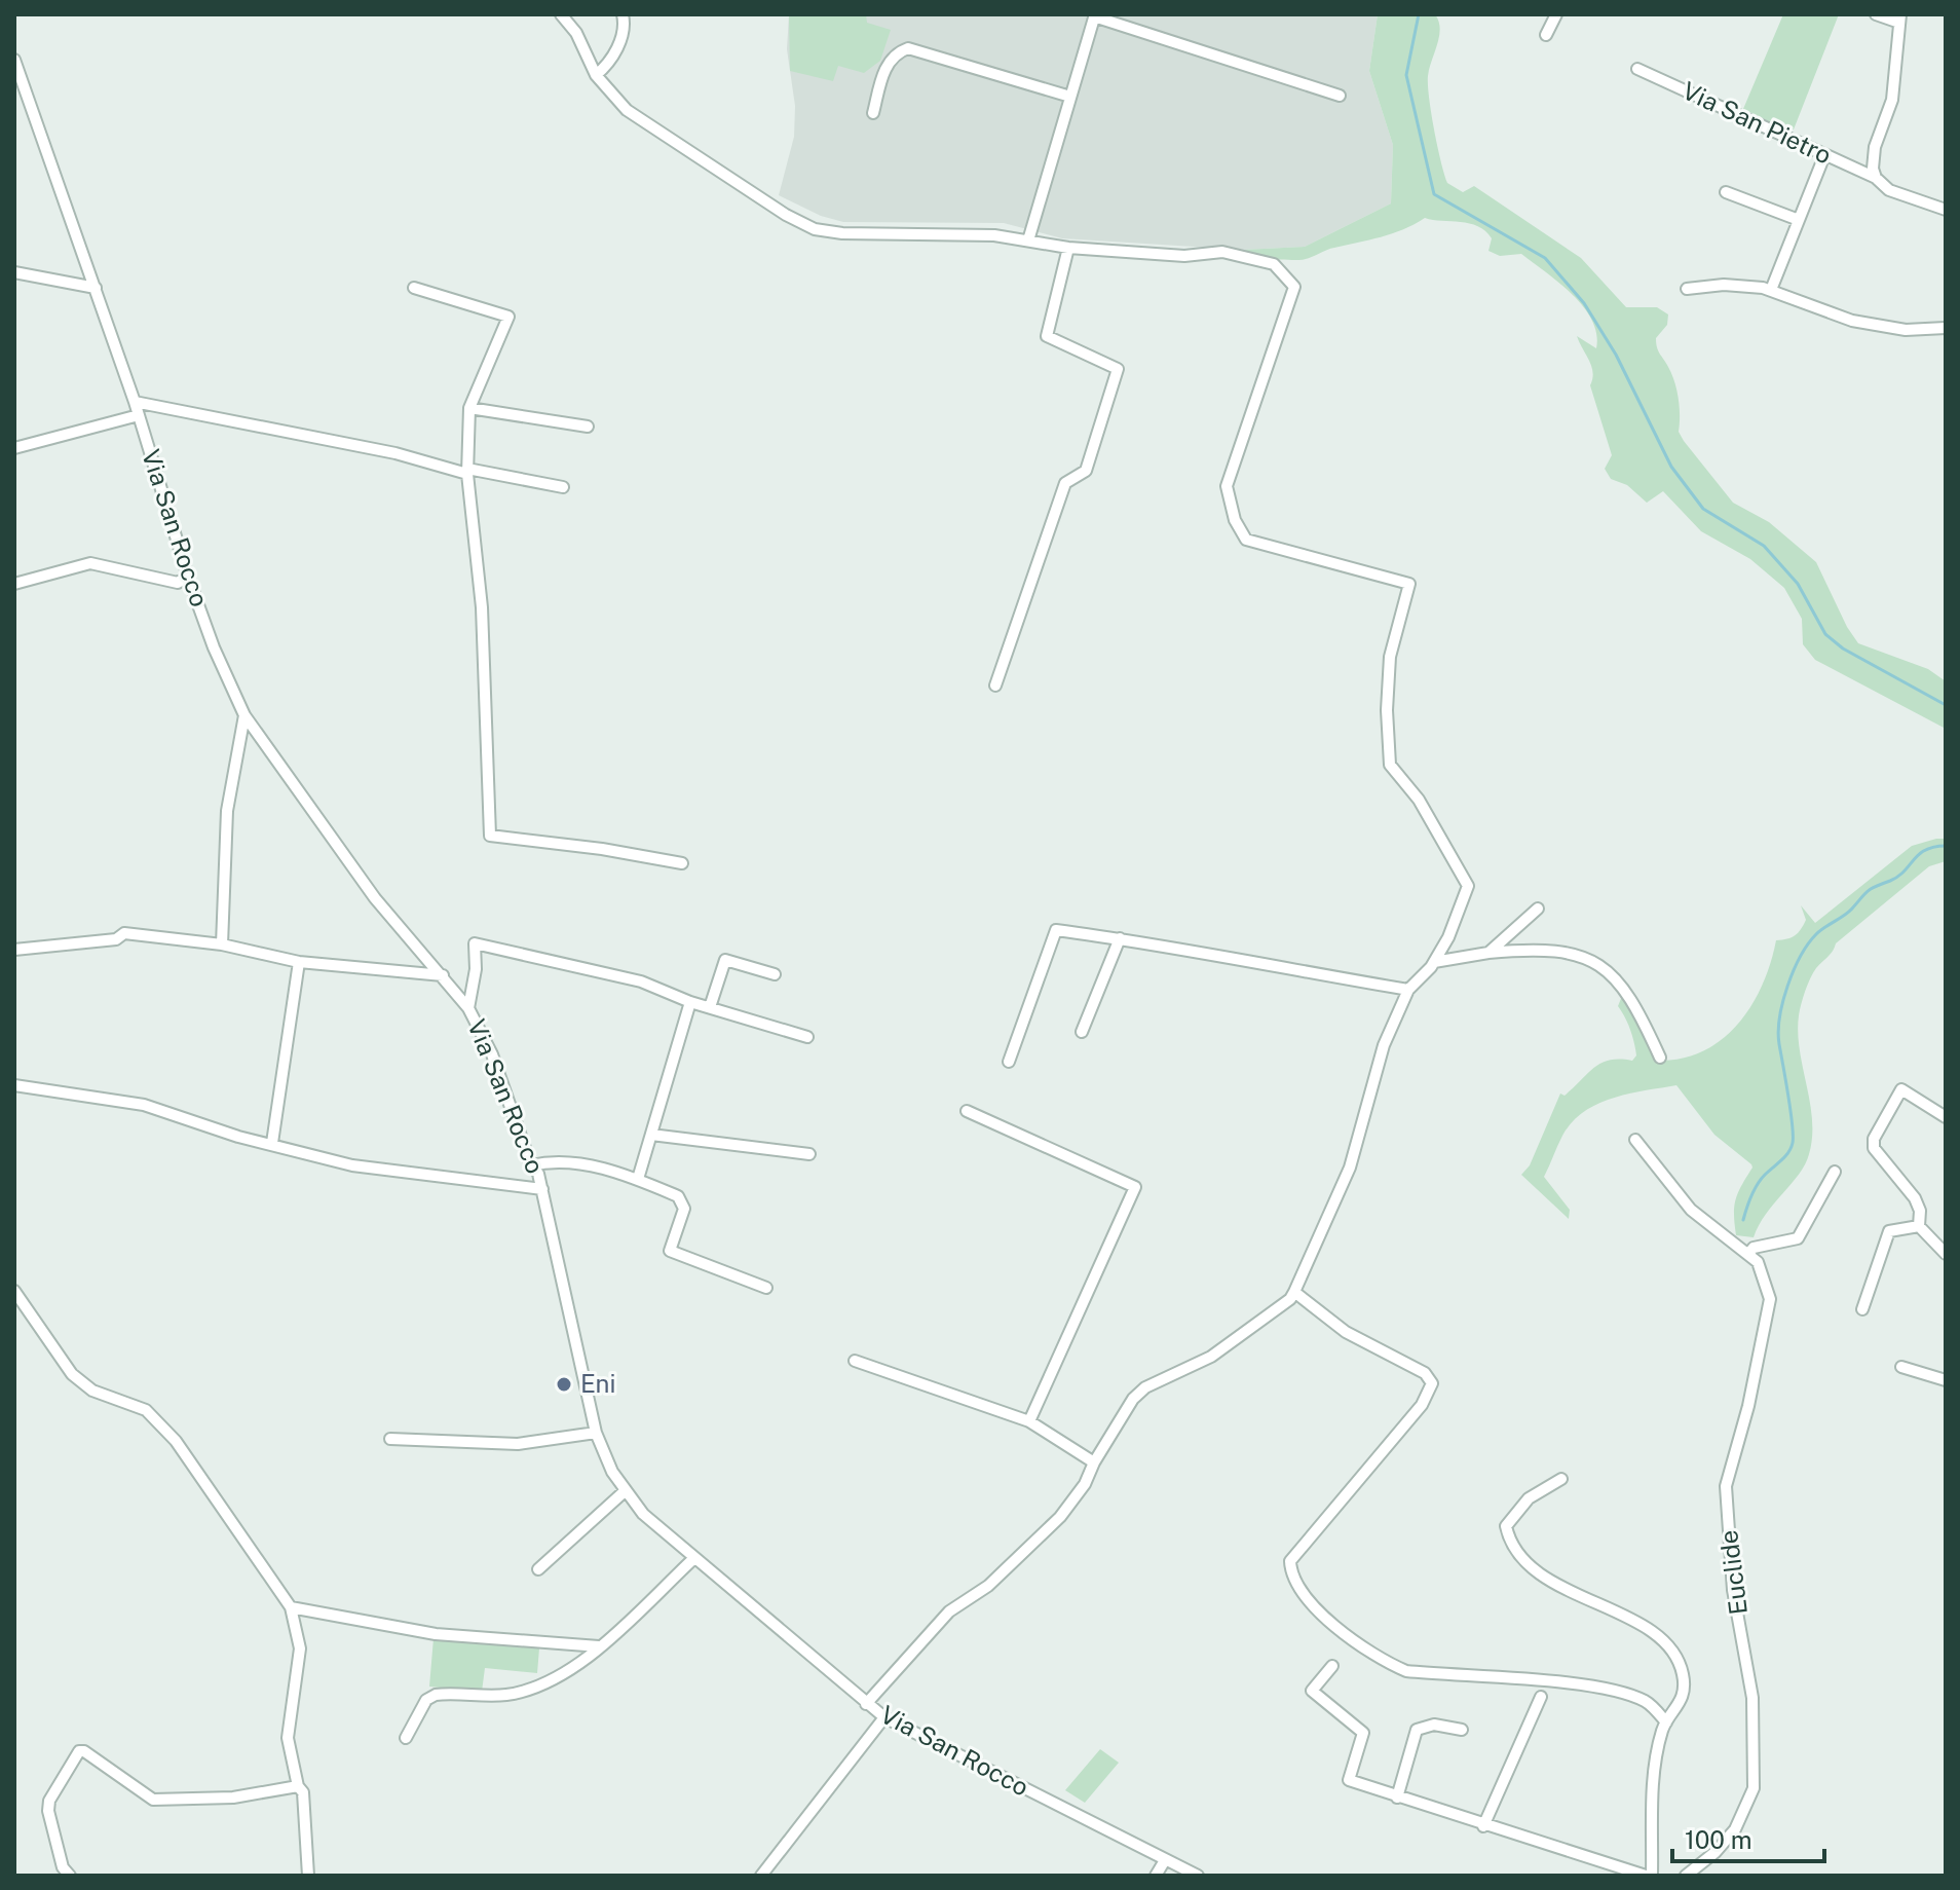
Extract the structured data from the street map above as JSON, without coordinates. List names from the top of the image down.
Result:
{
  "streets": {
    "street": ["Via San Pietro", "Via San Rocco", "Euclide"]
  },
  "places": ["Eni"],
  "scale_bar": "100 m"
}
